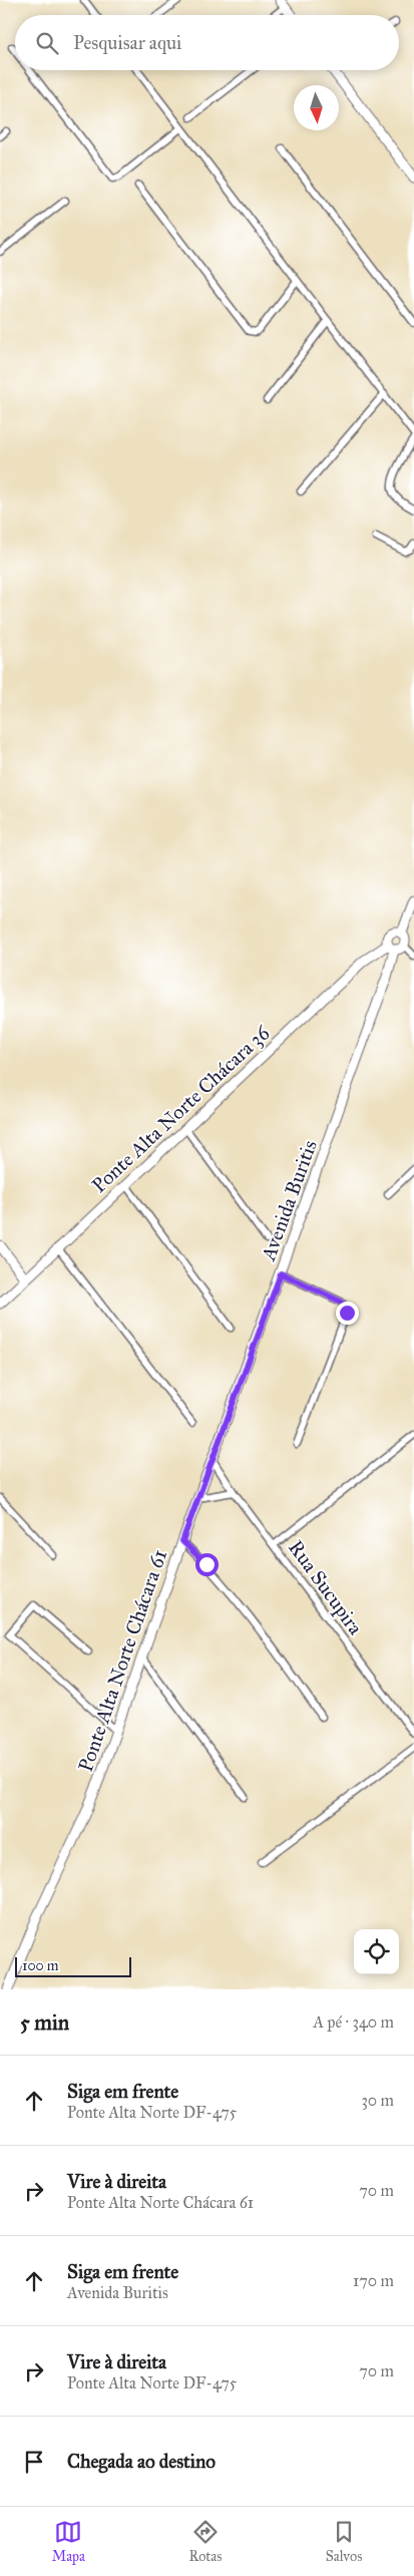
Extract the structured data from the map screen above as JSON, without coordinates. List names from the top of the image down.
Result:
{
  "streets": {
    "street": [
      "Ponte Alta Norte Chácara 36",
      "Avenida Buritis",
      "Rua Sucupira",
      "Ponte Alta Norte Chácara 61"
    ]
  },
  "crossings": [
    ["Ponte Alta Norte Chácara 36", "Avenida Buritis"],
    ["Avenida Buritis", "Rua Sucupira"],
    ["Avenida Buritis", "Ponte Alta Norte Chácara 61"],
    ["Rua Sucupira", "Ponte Alta Norte Chácara 61"]
  ],
  "scale_bar": "100 m",
  "north": "bottom",
  "page": {
    "search": "Pesquisar aqui",
    "scale": "100 m",
    "heading": ["5 min", "A pé · 340 m"],
    "list": [
      ["Siga em frente", "Ponte Alta Norte DF-475", "30 m"],
      ["Vire à direita", "Ponte Alta Norte Chácara 61", "70 m"],
      ["Siga em frente", "Avenida Buritis", "170 m"],
      ["Vire à direita", "Ponte Alta Norte DF-475", "70 m"],
      "Chegada ao destino"
    ],
    "nav": ["Mapa", "Rotas", "Salvos"]
  }
}
